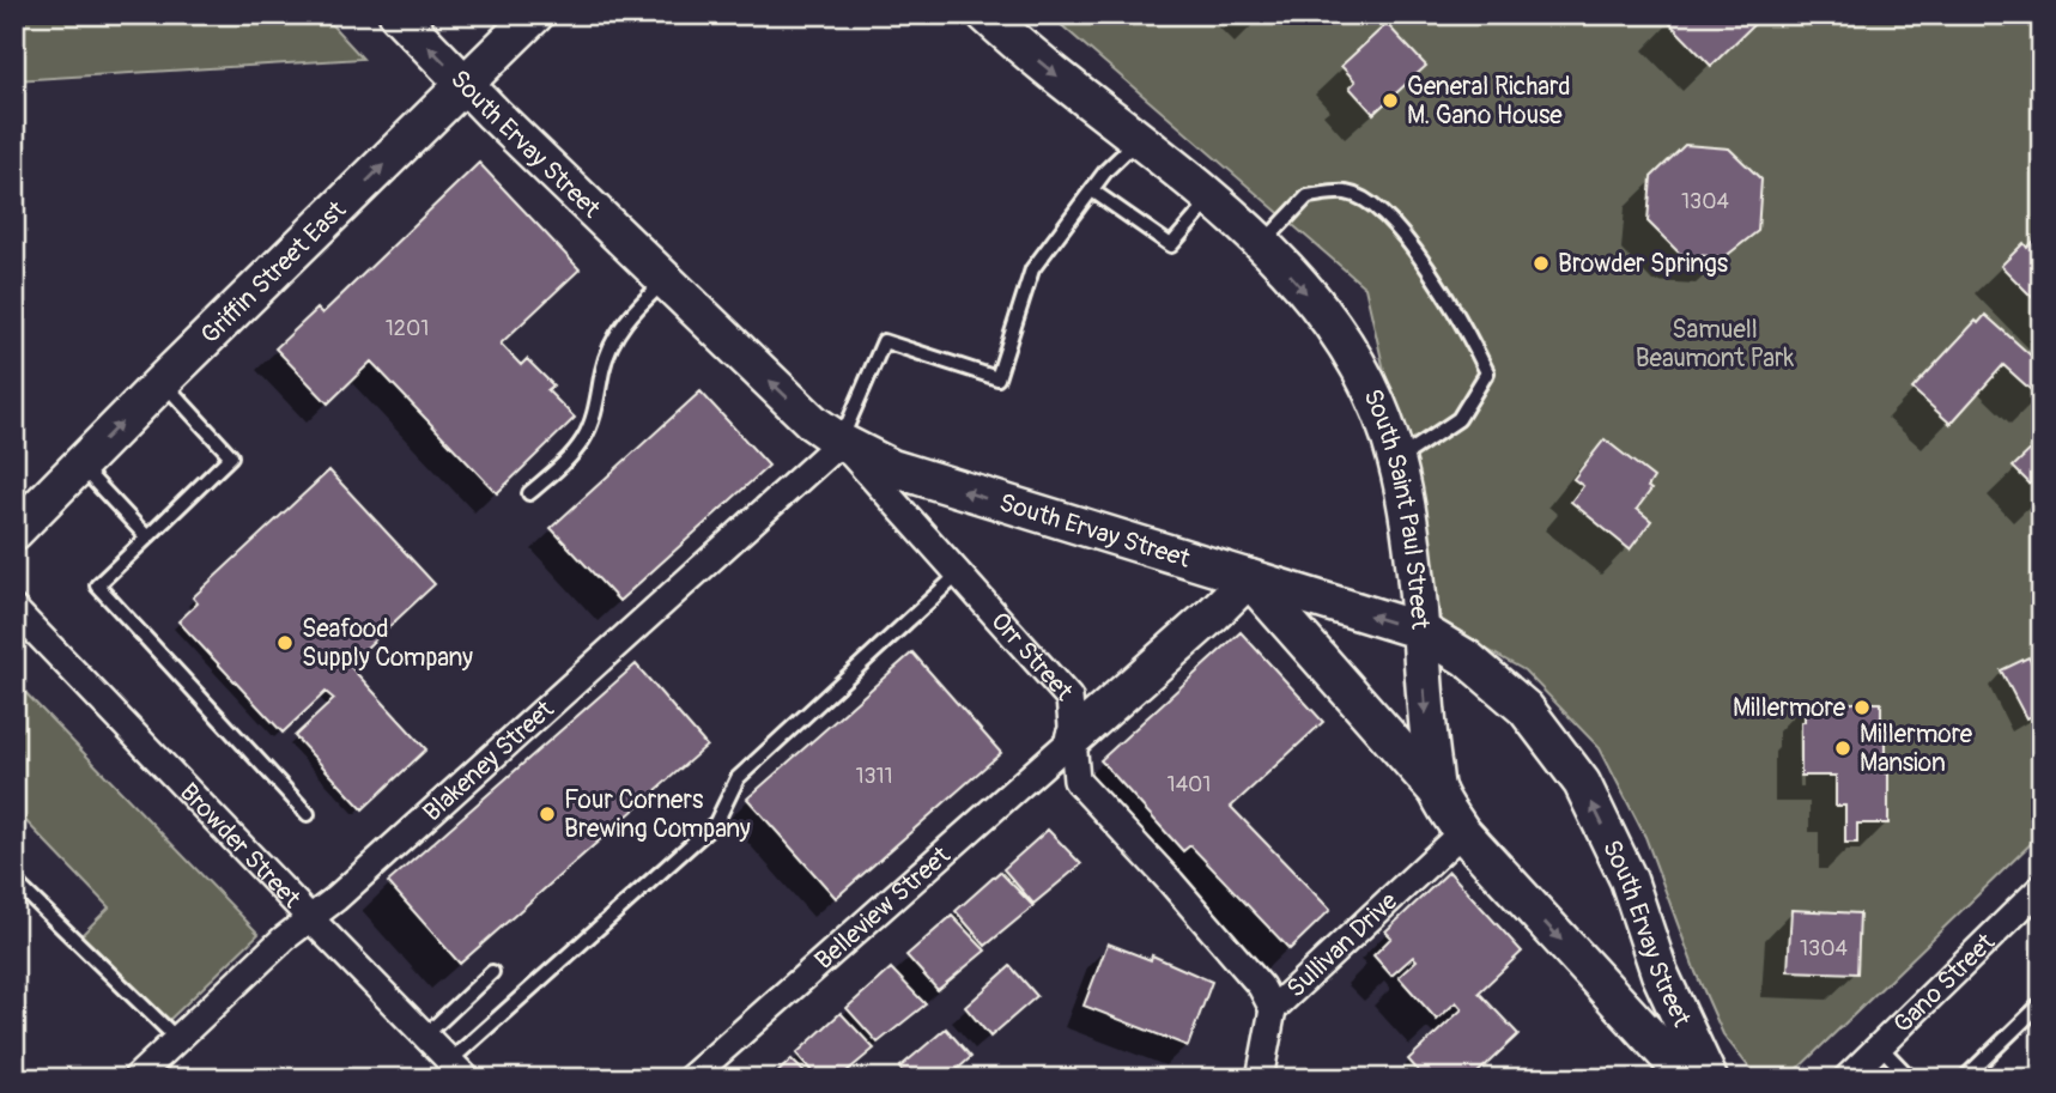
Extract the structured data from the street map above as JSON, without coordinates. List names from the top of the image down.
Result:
{
  "streets": {
    "main road": ["South Ervay Street", "Griffin Street East", "South Saint Paul Street"],
    "street": [
      "Orr Street",
      "Blakeney Street",
      "Browder Street",
      "Belleview Street",
      "Sullivan Drive",
      "Gano Street"
    ]
  },
  "crossings": [
    ["South Ervay Street", "Griffin Street East"],
    ["South Ervay Street", "South Saint Paul Street"],
    ["South Ervay Street", "Orr Street"],
    ["South Ervay Street", "Blakeney Street"],
    ["South Saint Paul Street", "Sullivan Drive"],
    ["Orr Street", "Blakeney Street"],
    ["Orr Street", "Belleview Street"],
    ["Orr Street", "Sullivan Drive"],
    ["Blakeney Street", "Browder Street"]
  ],
  "one_way": ["South Ervay Street", "Griffin Street East", "South Saint Paul Street"],
  "parks": ["Samuell Beaumont Park"],
  "places": [
    "General Richard M. Gano House",
    "Browder Springs",
    "Seafood Supply Company",
    "Millermore",
    "Millermore Mansion",
    "Four Corners Brewing Company"
  ],
  "house_numbers": [
    "1304",
    "1201",
    "1311",
    "1401",
    "1304"
  ]
}
